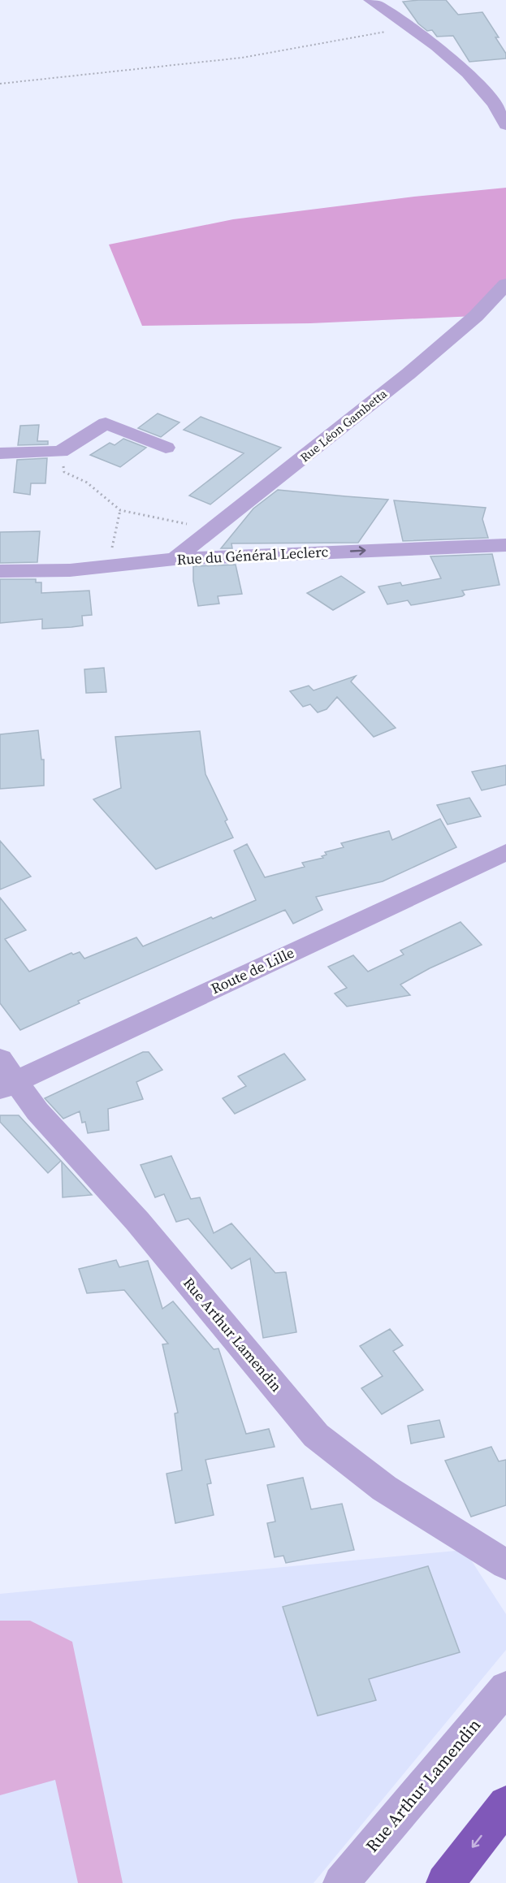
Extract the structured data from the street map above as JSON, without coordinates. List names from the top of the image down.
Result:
{
  "streets": {
    "street": [
      "Rue Léon Gambetta",
      "Rue du Général Leclerc",
      "Route de Lille",
      "Rue Arthur Lamendin"
    ]
  },
  "crossings": [
    ["Rue Léon Gambetta", "Rue du Général Leclerc"],
    ["Route de Lille", "Rue Arthur Lamendin"]
  ],
  "one_way": ["Rue du Général Leclerc"]
}
